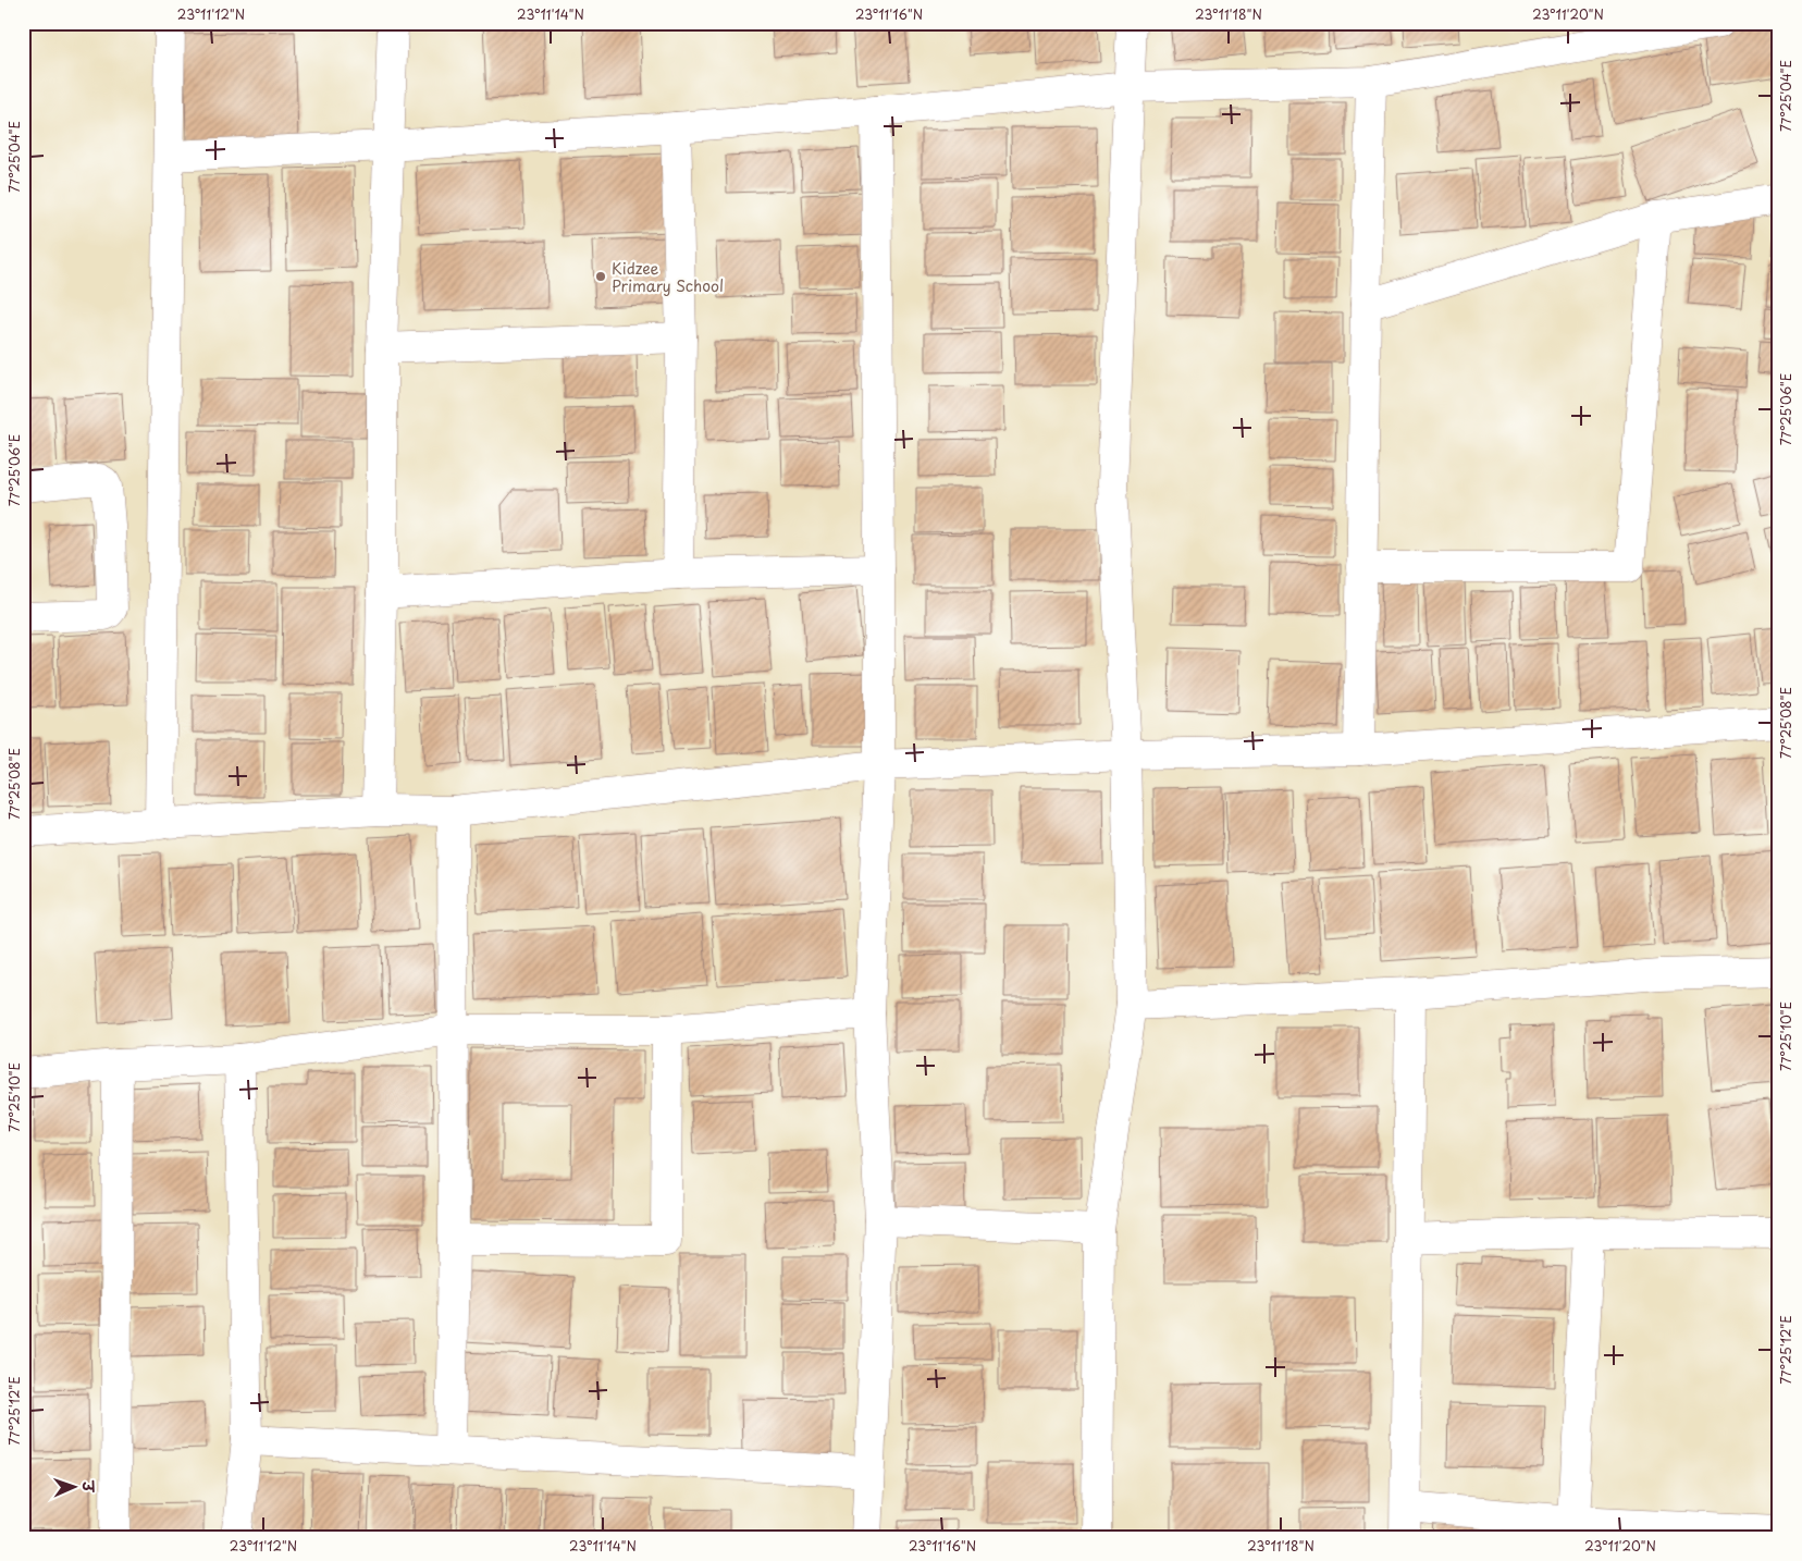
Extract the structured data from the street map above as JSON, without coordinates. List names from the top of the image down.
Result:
{
  "places": ["Kidzee Primary School"],
  "north": "right",
  "coordinates": [
    "23°11'12\"N",
    "23°11'14\"N",
    "23°11'16\"N",
    "23°11'18\"N",
    "23°11'20\"N",
    "77°25'04\"E",
    "77°25'06\"E",
    "77°25'08\"E",
    "77°25'10\"E",
    "77°25'12\"E"
  ]
}
